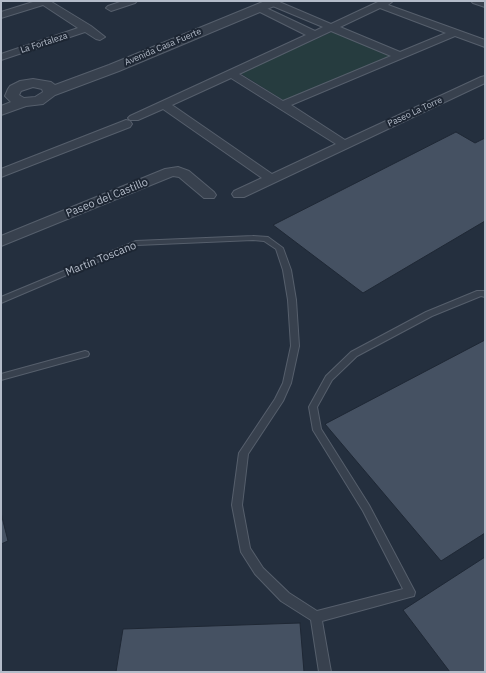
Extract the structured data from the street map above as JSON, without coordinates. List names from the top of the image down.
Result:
{
  "streets": {
    "street": [
      "La Fortaleza",
      "Avenida Casa Fuerte",
      "Paseo La Torre",
      "Paseo del Castillo"
    ],
    "lane": ["Martín Toscano"]
  }
}
